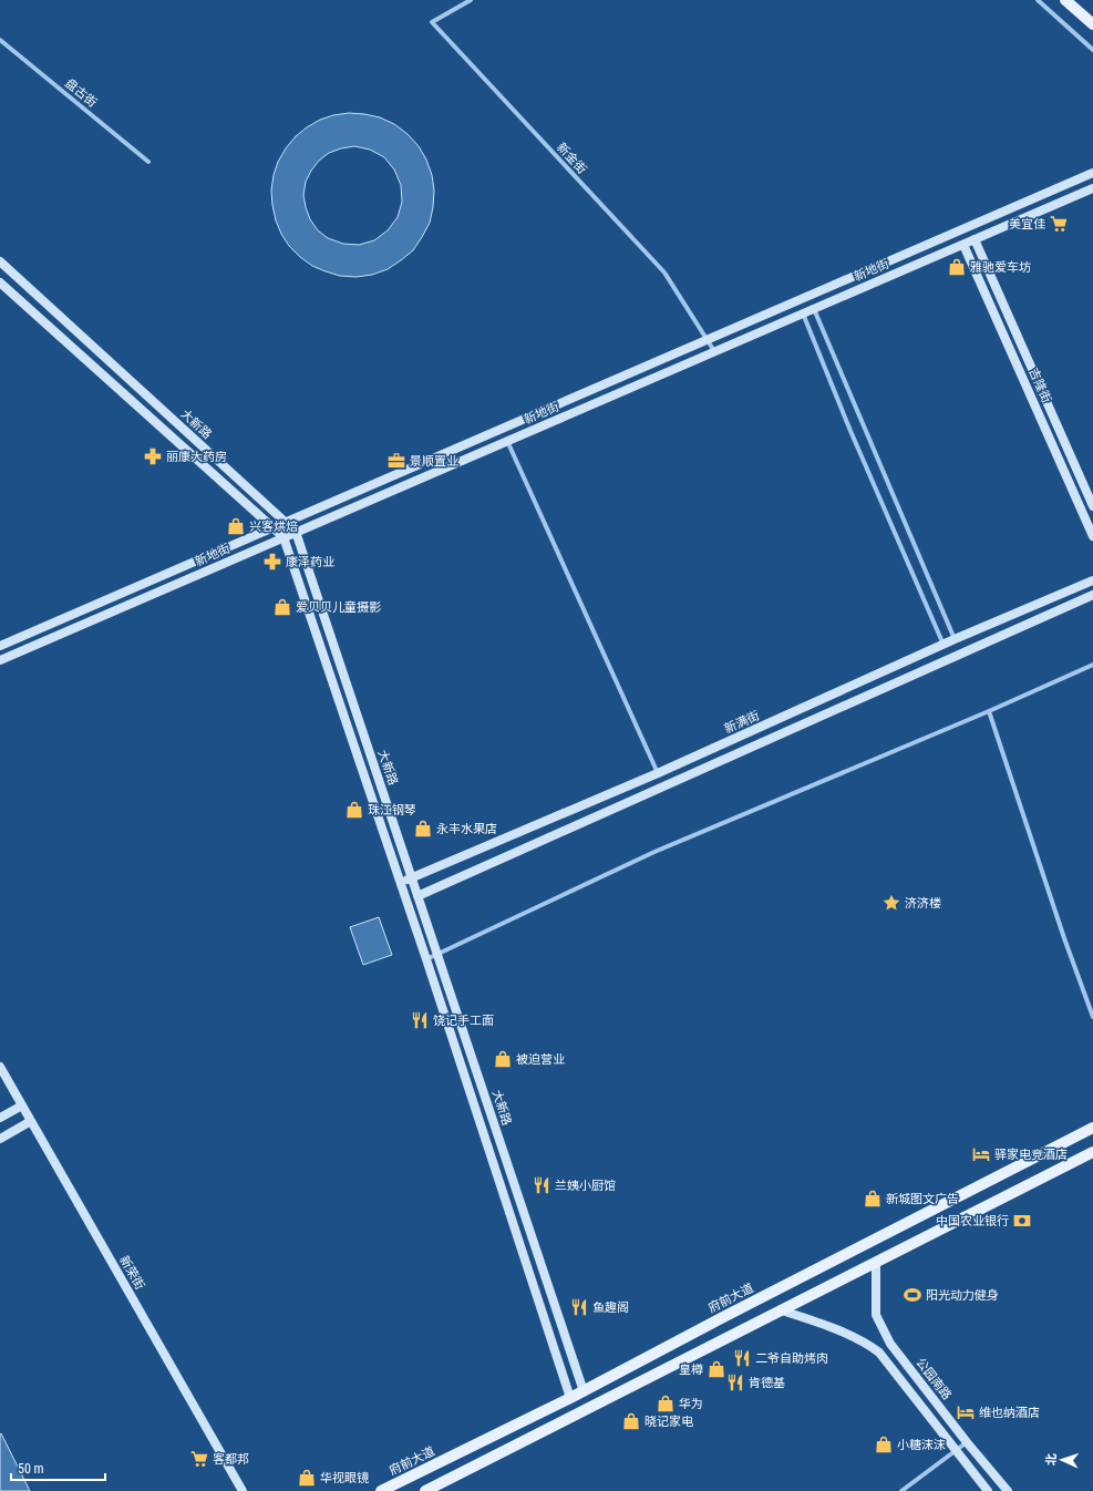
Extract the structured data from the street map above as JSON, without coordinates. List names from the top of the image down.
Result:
{
  "streets": {
    "main road": ["府前大道"],
    "street": [
      "盘古街",
      "新金街",
      "新地街",
      "吉隆街",
      "大新路",
      "新满街",
      "新荣街",
      "公园南路"
    ]
  },
  "crossings": [
    ["新金街", "新地街"],
    ["新地街", "吉隆街"],
    ["新地街", "大新路"],
    ["大新路", "新满街"],
    ["大新路", "府前大道"]
  ],
  "places": {
    "supermarket": ["美宜佳", "客都邦"],
    "shop": [
      "雅驰爱车坊",
      "兴客烘焙",
      "爱贝贝儿童摄影",
      "珠江钢琴",
      "永丰水果店",
      "被迫营业",
      "新城图文广告",
      "皇樽",
      "华为",
      "晓记家电",
      "小糖沫沫",
      "华视眼镜"
    ],
    "pharmacy": ["丽康大药房", "康泽药业"],
    "office": ["景顺置业"],
    "place": ["济济楼"],
    "restaurant": [
      "饶记手工面",
      "兰姨小厨馆",
      "鱼趣阁",
      "二爷自助烤肉",
      "肯德基"
    ],
    "hotel": ["驿家电竞酒店", "维也纳酒店"],
    "bank": ["中国农业银行"],
    "sports": ["阳光动力健身"]
  },
  "scale_bar": "50 m",
  "north": "left"
}
